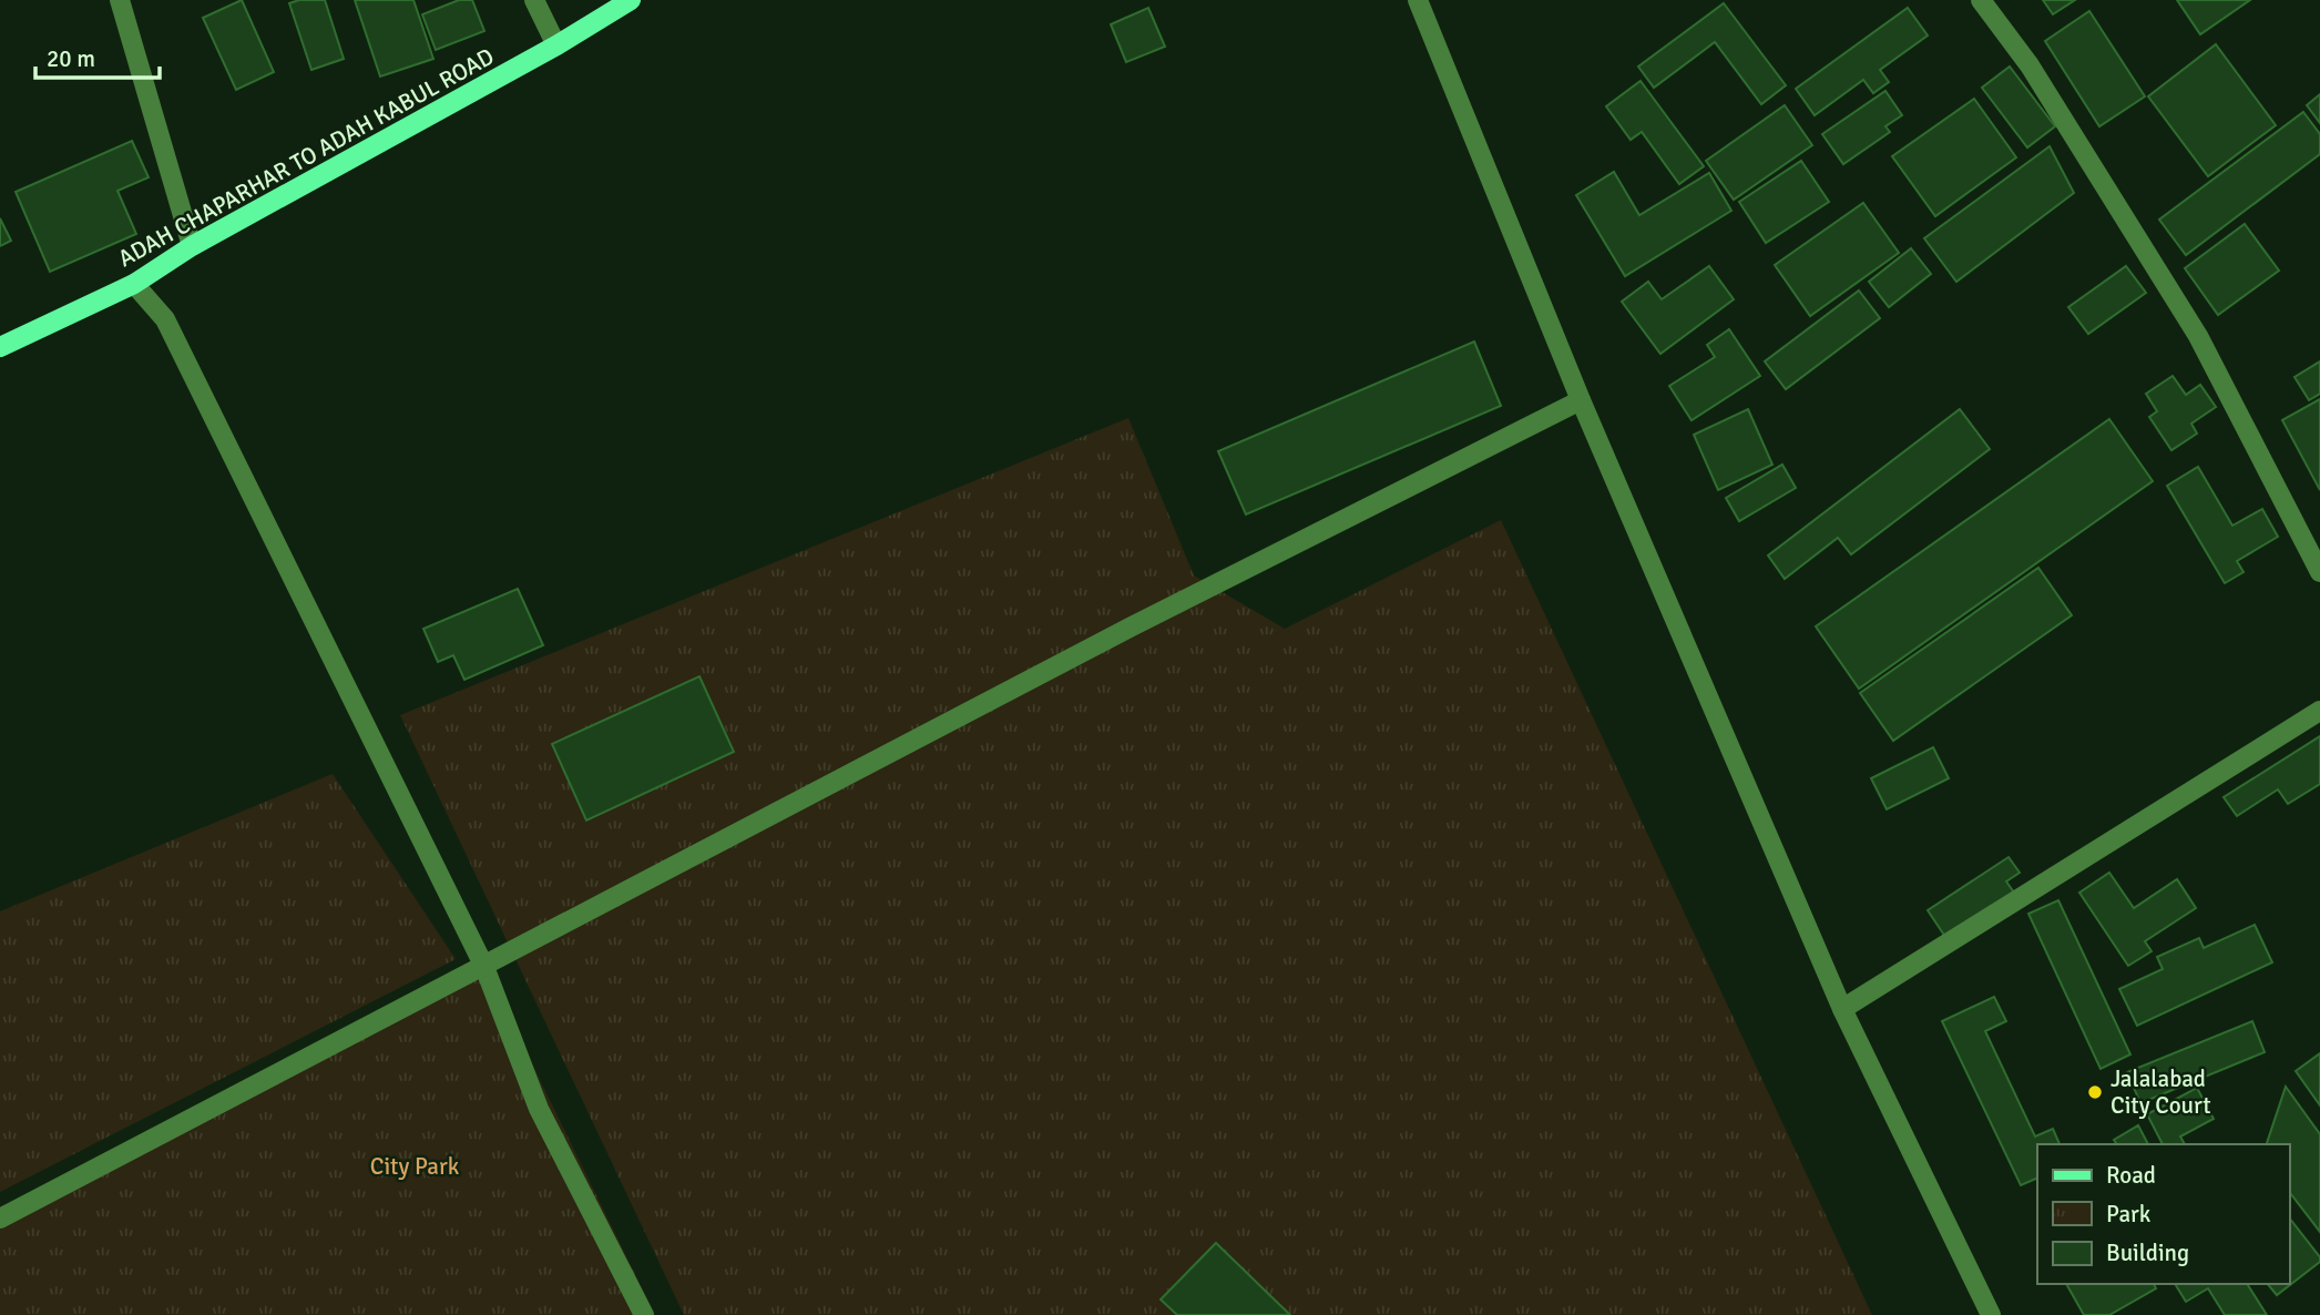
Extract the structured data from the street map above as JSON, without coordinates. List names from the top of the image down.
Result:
{
  "streets": {
    "main road": ["ADAH CHAPARHAR TO ADAH KABUL ROAD"]
  },
  "parks": ["City Park"],
  "places": ["Jalalabad City Court"],
  "legend": ["Road", "Park", "Building"],
  "scale_bar": "20 m"
}
